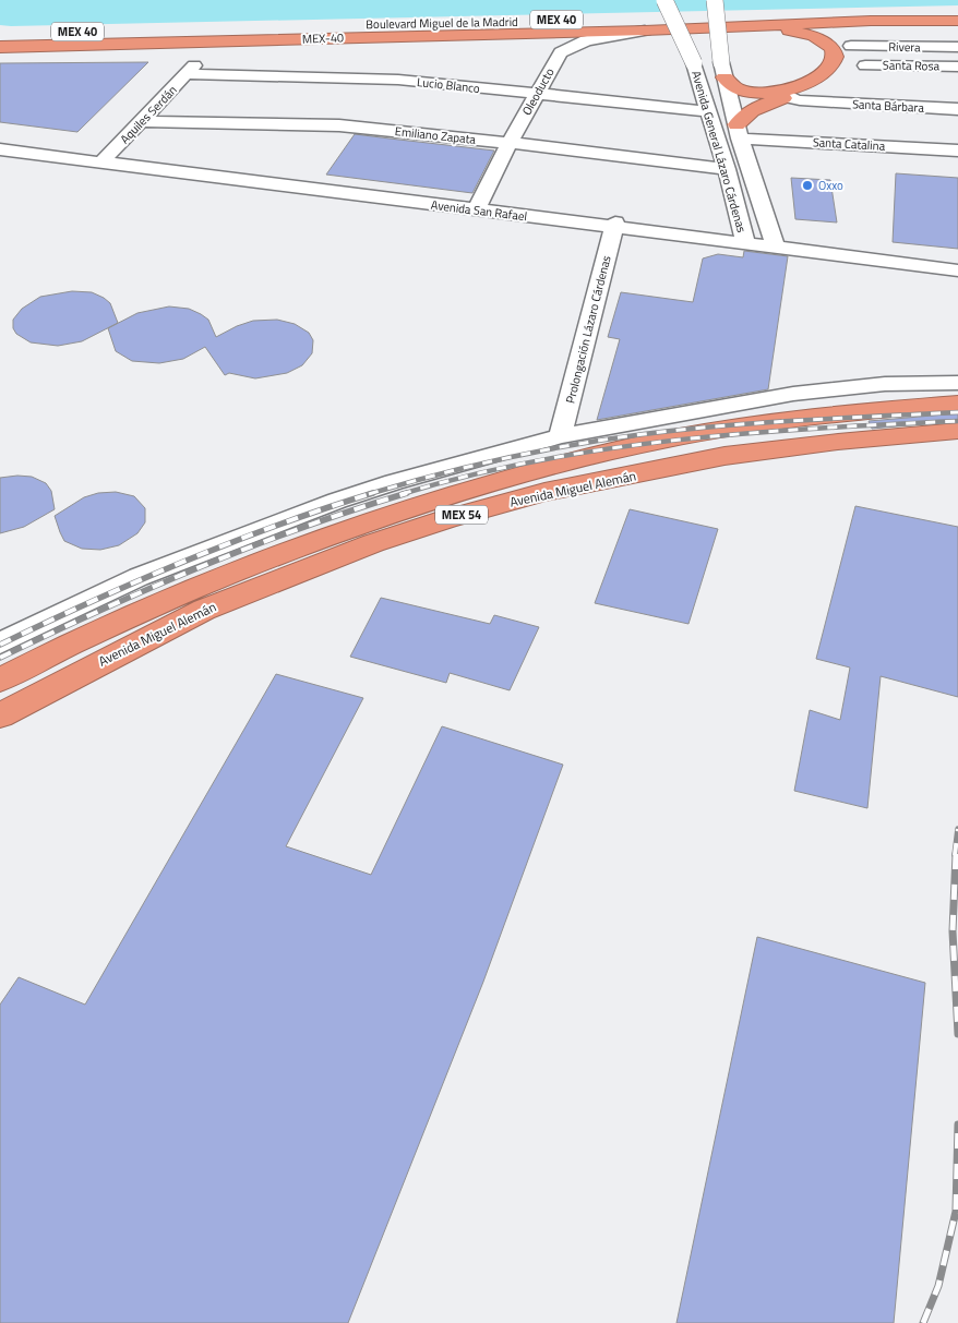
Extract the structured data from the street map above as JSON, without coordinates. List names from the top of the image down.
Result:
{
  "streets": {
    "highway": [
      "MEX 40",
      "Boulevard Miguel de la Madrid",
      "MEX-40",
      "Avenida Miguel Alemán",
      "MEX 54"
    ],
    "street": [
      "Rivera",
      "Santa Rosa",
      "Lucio Blanco",
      "Oleoducto",
      "Santa Bárbara",
      "Aquiles Serdán",
      "Emiliano Zapata",
      "Santa Catalina",
      "Avenida General Lázaro Cárdenas",
      "Avenida San Rafael",
      "Prolongación Lázaro Cárdenas"
    ]
  },
  "crossings": [
    ["MEX 40", "MEX-40"],
    ["MEX 40", "Oleoducto"],
    ["MEX-40", "Oleoducto"],
    ["Lucio Blanco", "Oleoducto"],
    ["Lucio Blanco", "Aquiles Serdán"],
    ["Lucio Blanco", "Avenida General Lázaro Cárdenas"],
    ["Oleoducto", "Emiliano Zapata"],
    ["Oleoducto", "Avenida San Rafael"],
    ["Aquiles Serdán", "Emiliano Zapata"],
    ["Aquiles Serdán", "Avenida San Rafael"],
    ["Emiliano Zapata", "Avenida General Lázaro Cárdenas"],
    ["Santa Catalina", "Avenida General Lázaro Cárdenas"],
    ["Avenida General Lázaro Cárdenas", "Avenida San Rafael"],
    ["Avenida San Rafael", "Prolongación Lázaro Cárdenas"]
  ],
  "places": ["Oxxo"]
}
